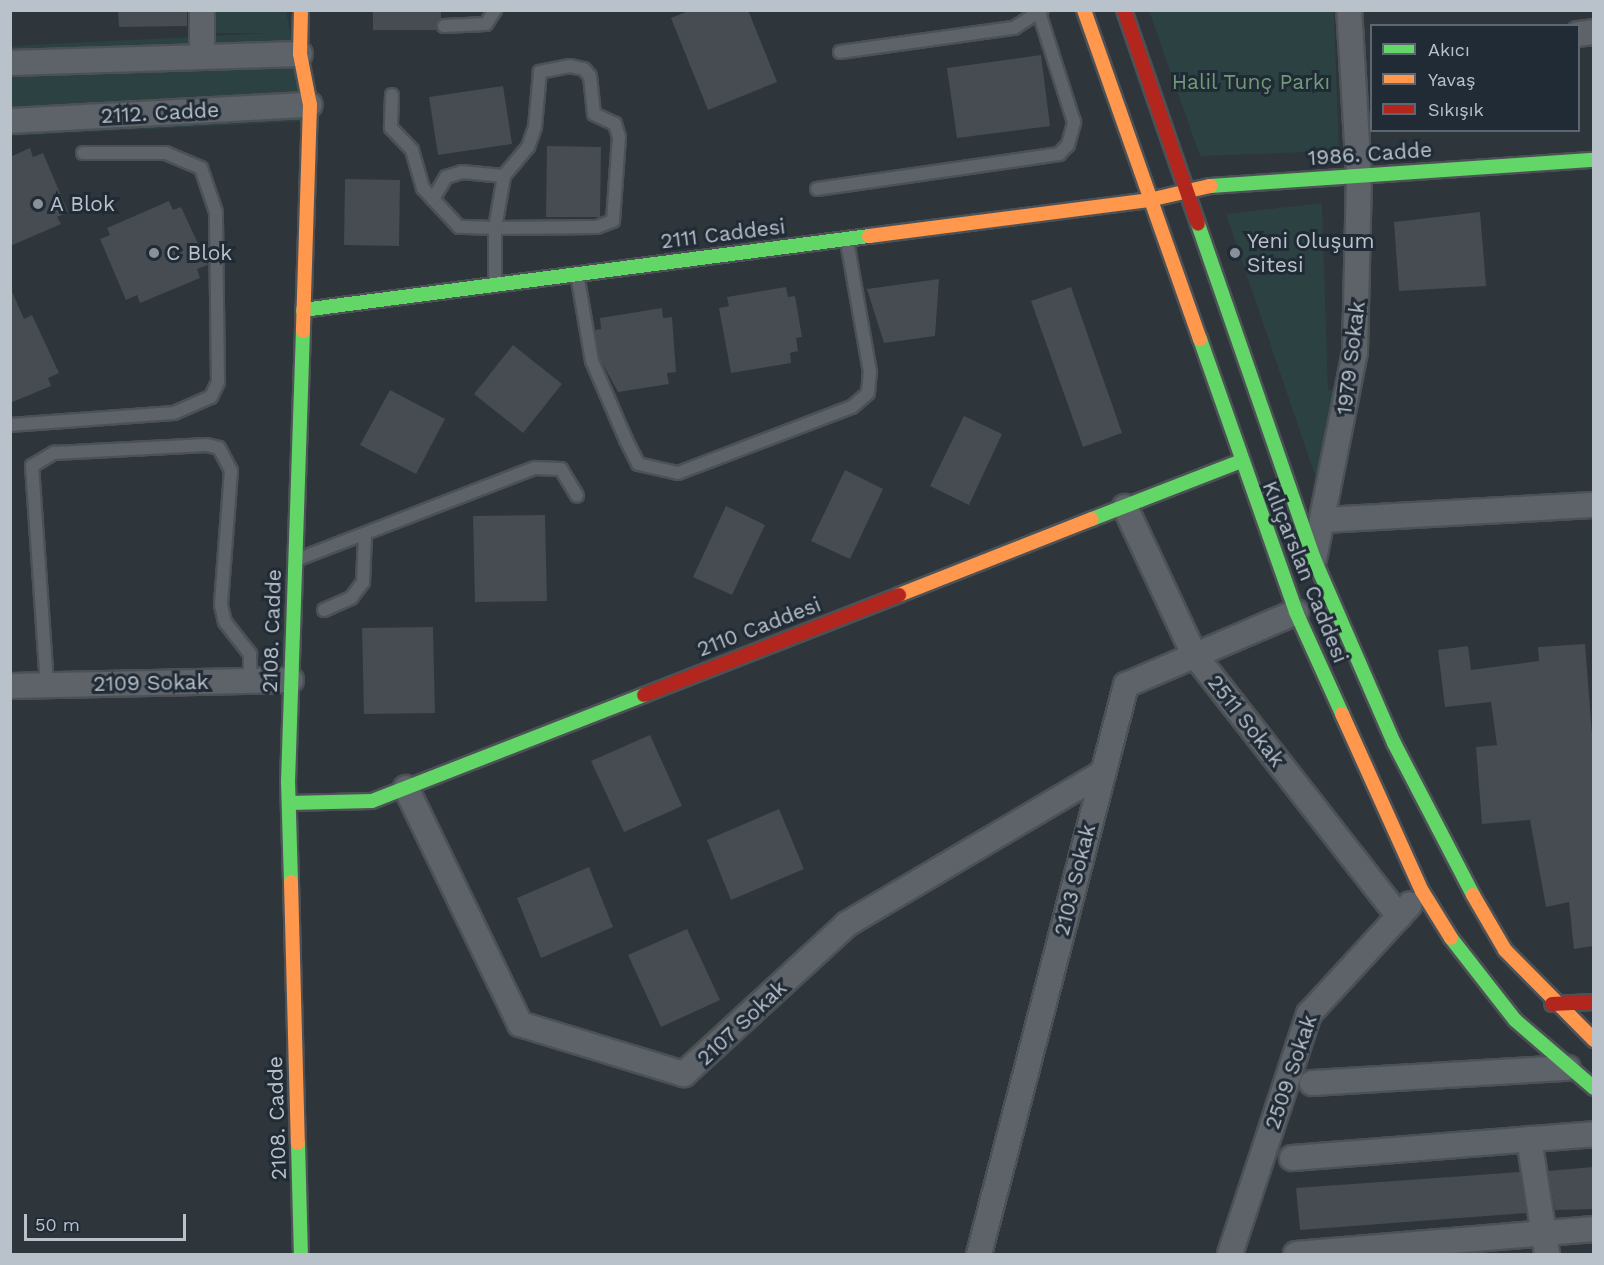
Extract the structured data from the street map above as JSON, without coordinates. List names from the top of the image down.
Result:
{
  "streets": {
    "street": [
      "2112. Cadde",
      "1986. Cadde",
      "2111 Caddesi",
      "1979 Sokak",
      "Kılıçarslan Caddesi",
      "2110 Caddesi",
      "2108. Cadde",
      "2109 Sokak",
      "2511 Sokak",
      "2103 Sokak",
      "2107 Sokak",
      "2509 Sokak"
    ]
  },
  "crossings": [
    ["2112. Cadde", "2108. Cadde"],
    ["1986. Cadde", "2111 Caddesi"],
    ["1986. Cadde", "1979 Sokak"],
    ["1986. Cadde", "Kılıçarslan Caddesi"],
    ["2111 Caddesi", "Kılıçarslan Caddesi"],
    ["2111 Caddesi", "2108. Cadde"],
    ["1979 Sokak", "Kılıçarslan Caddesi"],
    ["Kılıçarslan Caddesi", "2110 Caddesi"],
    ["Kılıçarslan Caddesi", "2103 Sokak"],
    ["Kılıçarslan Caddesi", "2509 Sokak"],
    ["2110 Caddesi", "2108. Cadde"],
    ["2110 Caddesi", "2511 Sokak"],
    ["2110 Caddesi", "2107 Sokak"],
    ["2108. Cadde", "2109 Sokak"],
    ["2511 Sokak", "2103 Sokak"],
    ["2511 Sokak", "2509 Sokak"],
    ["2103 Sokak", "2107 Sokak"]
  ],
  "parks": ["Halil Tunç Parkı"],
  "places": ["A Blok", "C Blok", "Yeni Oluşum Sitesi"],
  "legend": ["Akıcı", "Yavaş", "Sıkışık"],
  "scale_bar": "50 m"
}
